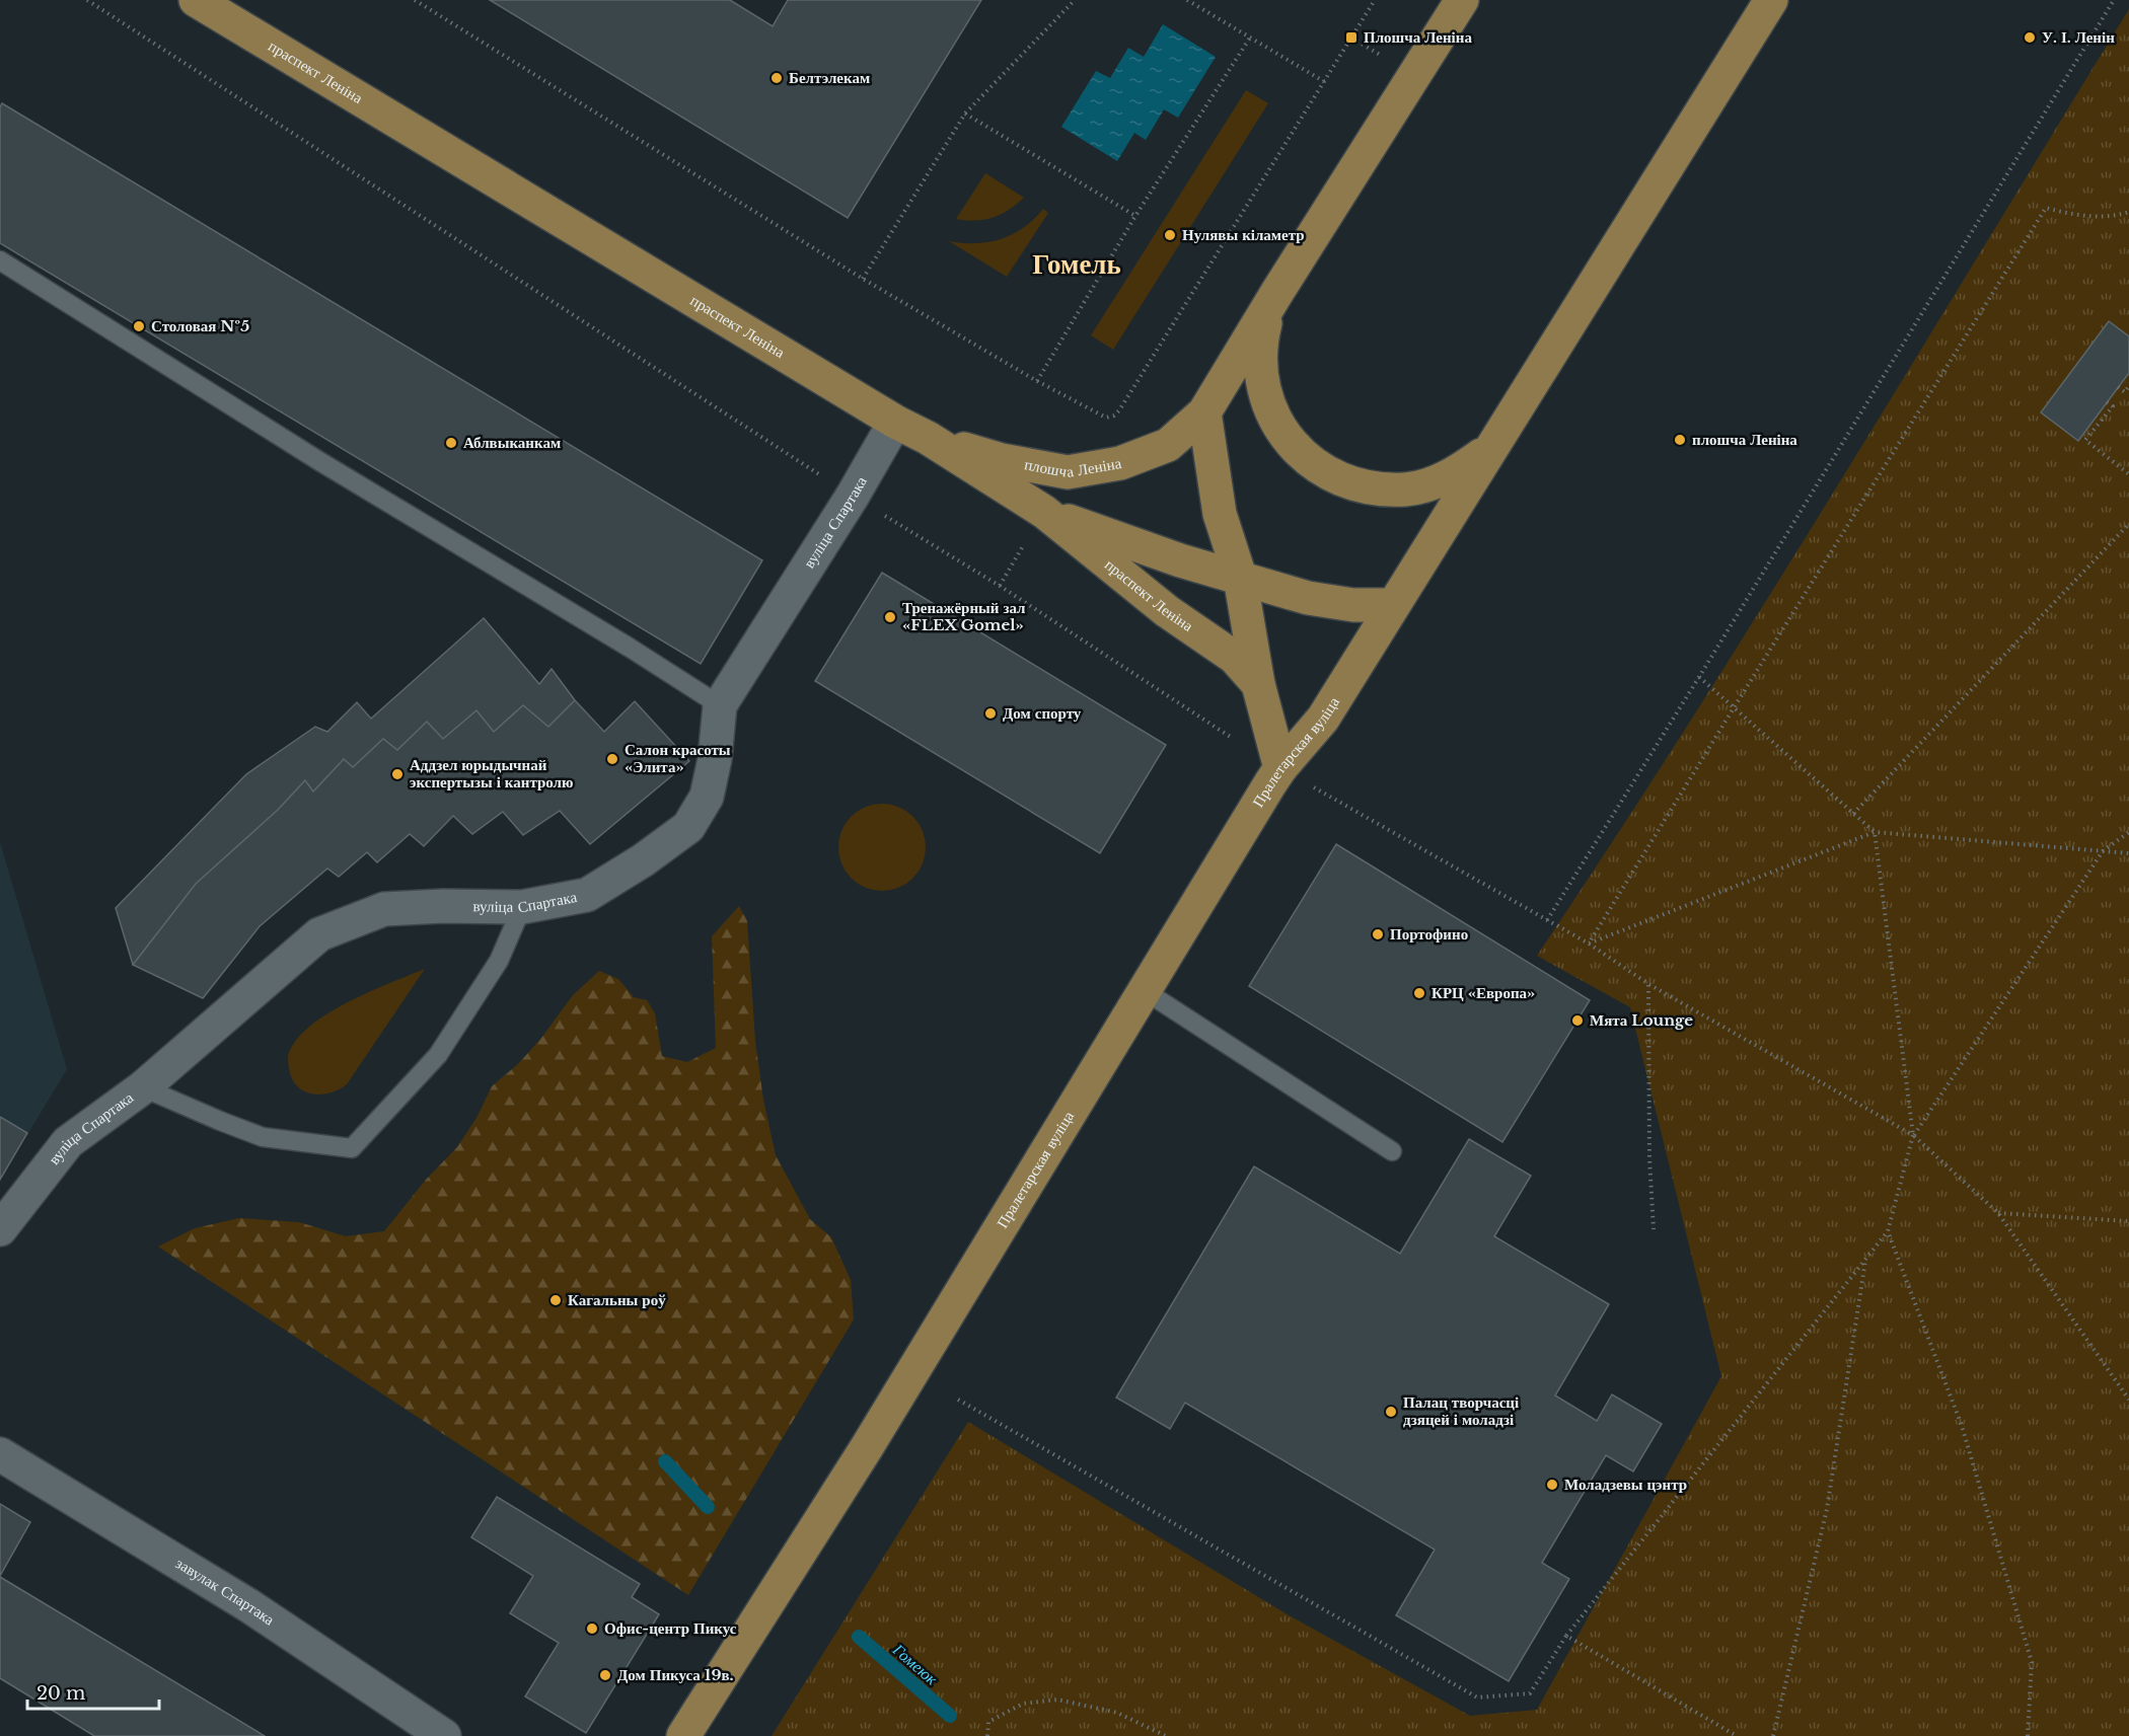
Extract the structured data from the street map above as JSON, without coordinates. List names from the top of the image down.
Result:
{
  "streets": {
    "main road": ["праспект Леніна", "плошча Леніна", "Пралетарская вуліца"],
    "street": ["вуліца Спартака", "завулак Спартака"]
  },
  "crossings": [
    ["праспект Леніна", "плошча Леніна"],
    ["праспект Леніна", "вуліца Спартака"],
    ["плошча Леніна", "Пралетарская вуліца"]
  ],
  "districts": ["Гомель"],
  "water": ["Гомеюк"],
  "places": {
    "transit": ["Плошча Леніна"],
    "other": [
      "У. І. Ленін",
      "Белтэлекам",
      "Нулявы кіламетр",
      "Столовая №5",
      "плошча Леніна",
      "Аблвыканкам",
      "Тренажёрный зал «FLEX Gomel»",
      "Дом спорту",
      "Салон красоты «Элита»",
      "Аддзел юрыдычнай экспертызы і кантролю",
      "Портофино",
      "КРЦ «Европа»",
      "Мята Lounge",
      "Кагальны роў",
      "Палац творчасці дзяцей і моладзі",
      "Моладзевы цэнтр",
      "Офис-центр Пикус",
      "Дом Пикуса 19в."
    ]
  },
  "scale_bar": "20 m"
}
